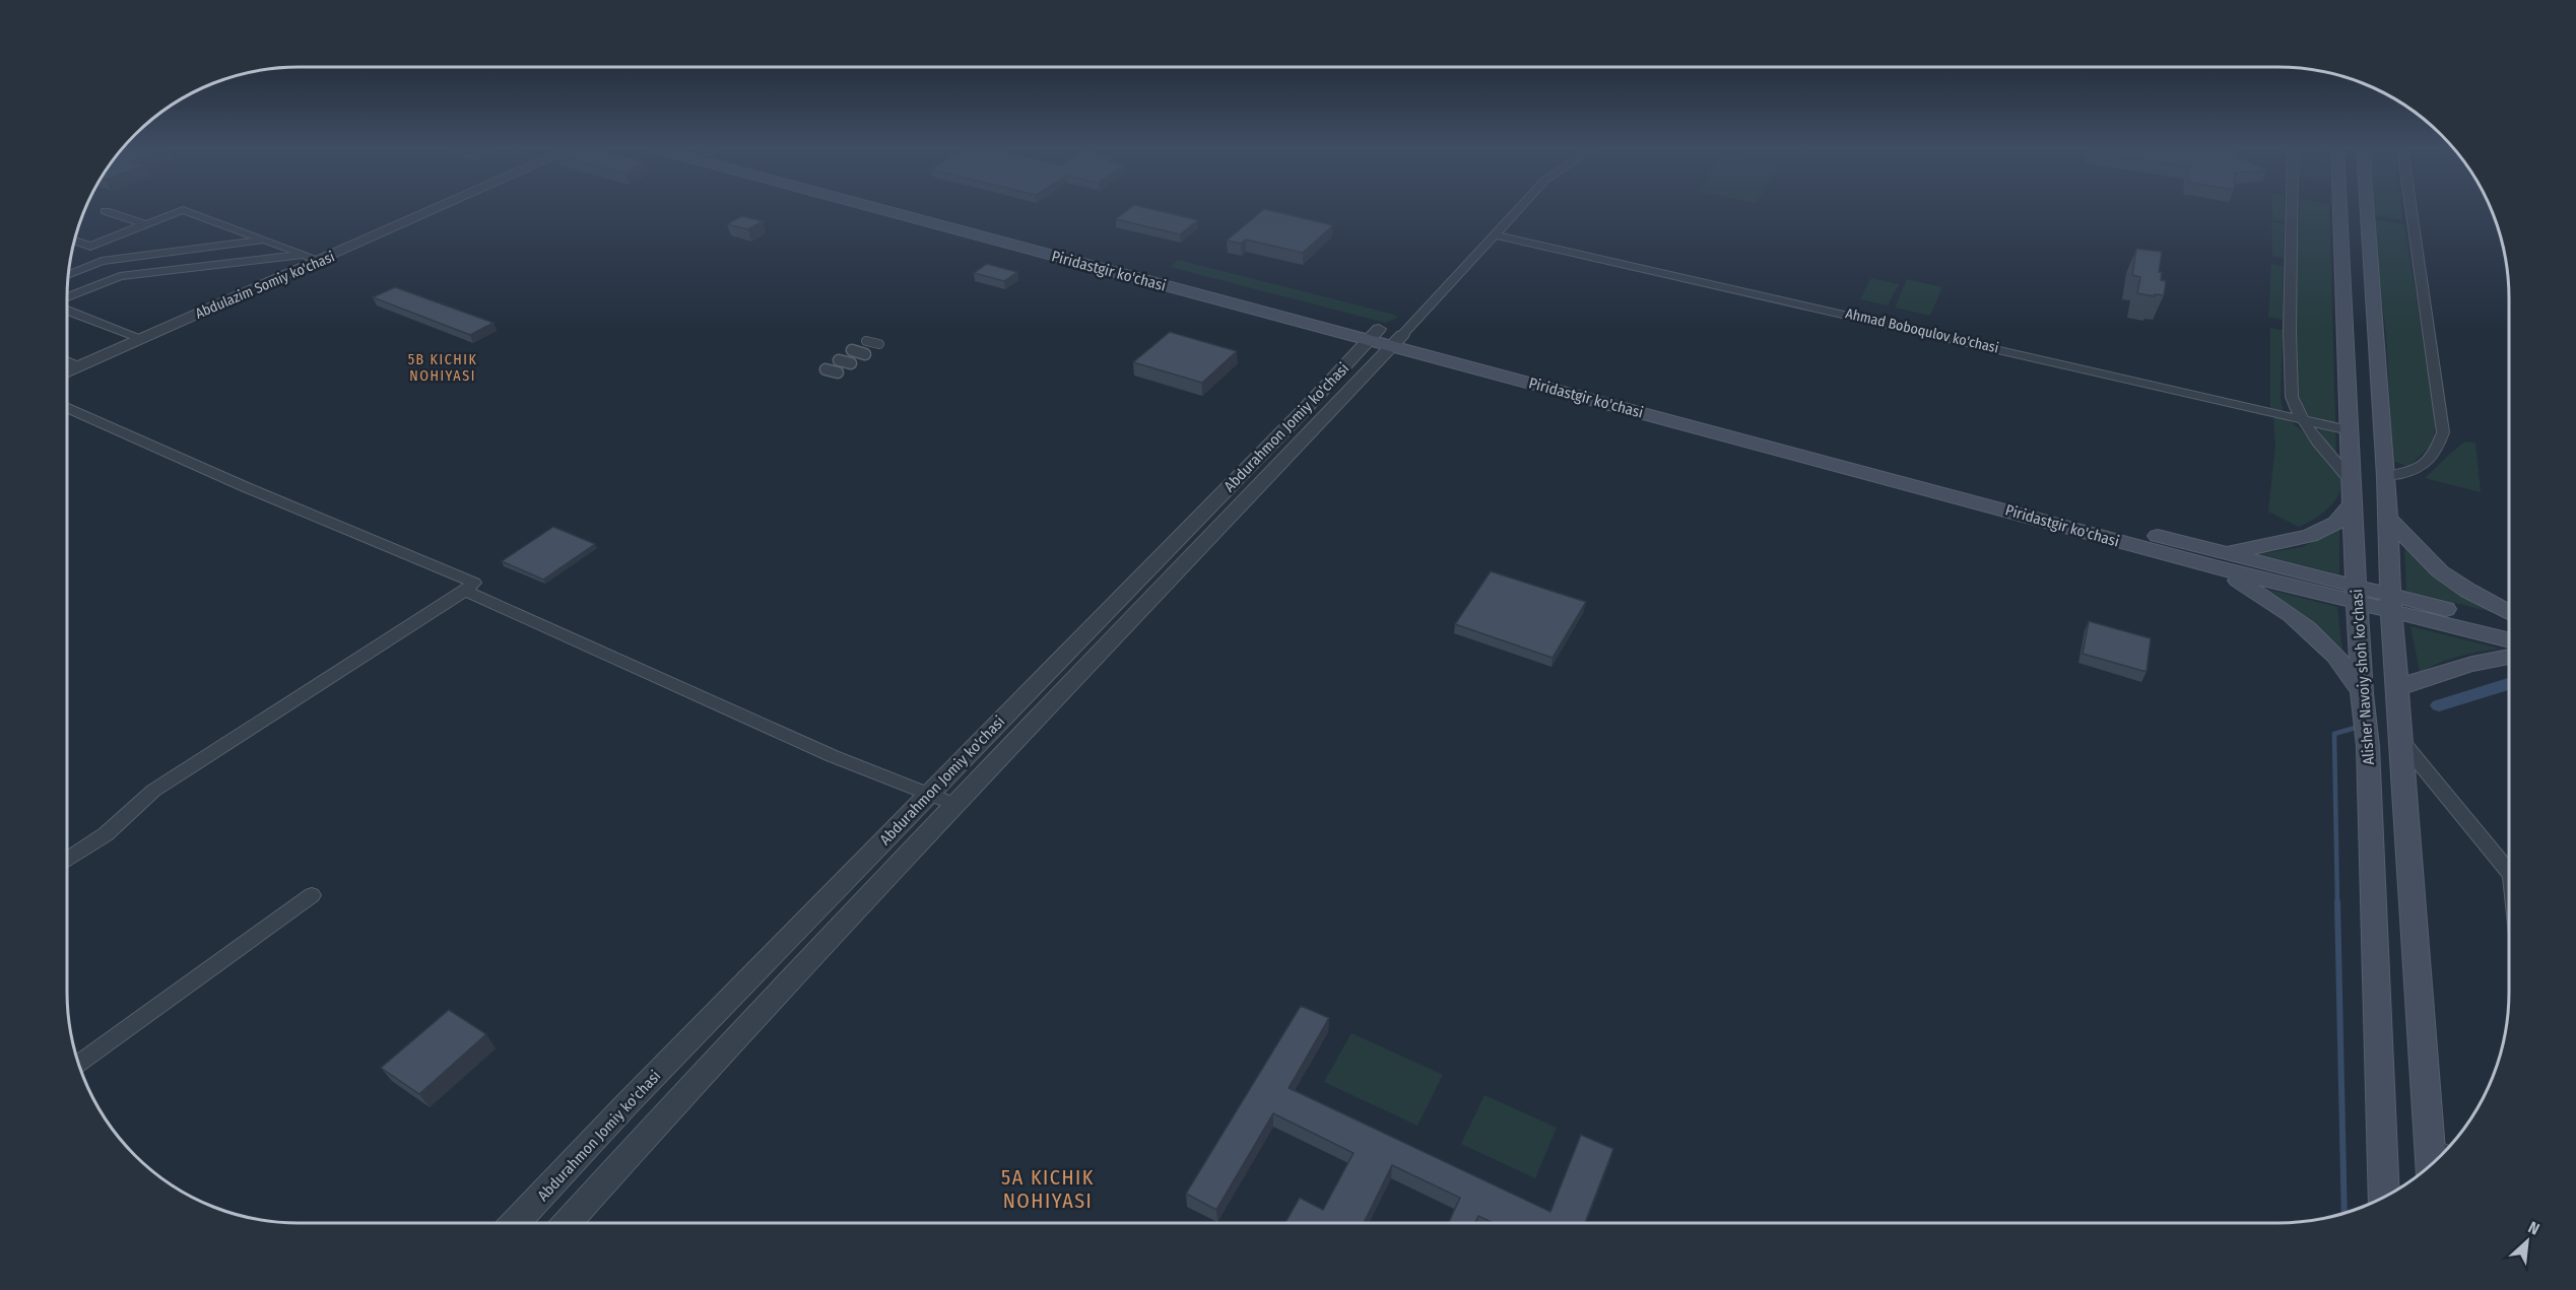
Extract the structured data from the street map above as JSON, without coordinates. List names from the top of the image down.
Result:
{
  "streets": {
    "main road": ["Piridastgir ko'chasi", "Alisher Navoiy shoh ko'chasi"],
    "street": ["Abdulazim Somiy ko'chasi", "Ahmad Boboqulov ko'chasi", "Abdurahmon Jomiy ko'chasi"]
  },
  "crossings": [
    ["Piridastgir ko'chasi", "Abdurahmon Jomiy ko'chasi"],
    ["Piridastgir ko'chasi", "Alisher Navoiy shoh ko'chasi"],
    ["Ahmad Boboqulov ko'chasi", "Alisher Navoiy shoh ko'chasi"]
  ],
  "districts": ["5B KICHIK NOHIYASI", "5A KICHIK NOHIYASI"],
  "north": "top right"
}
